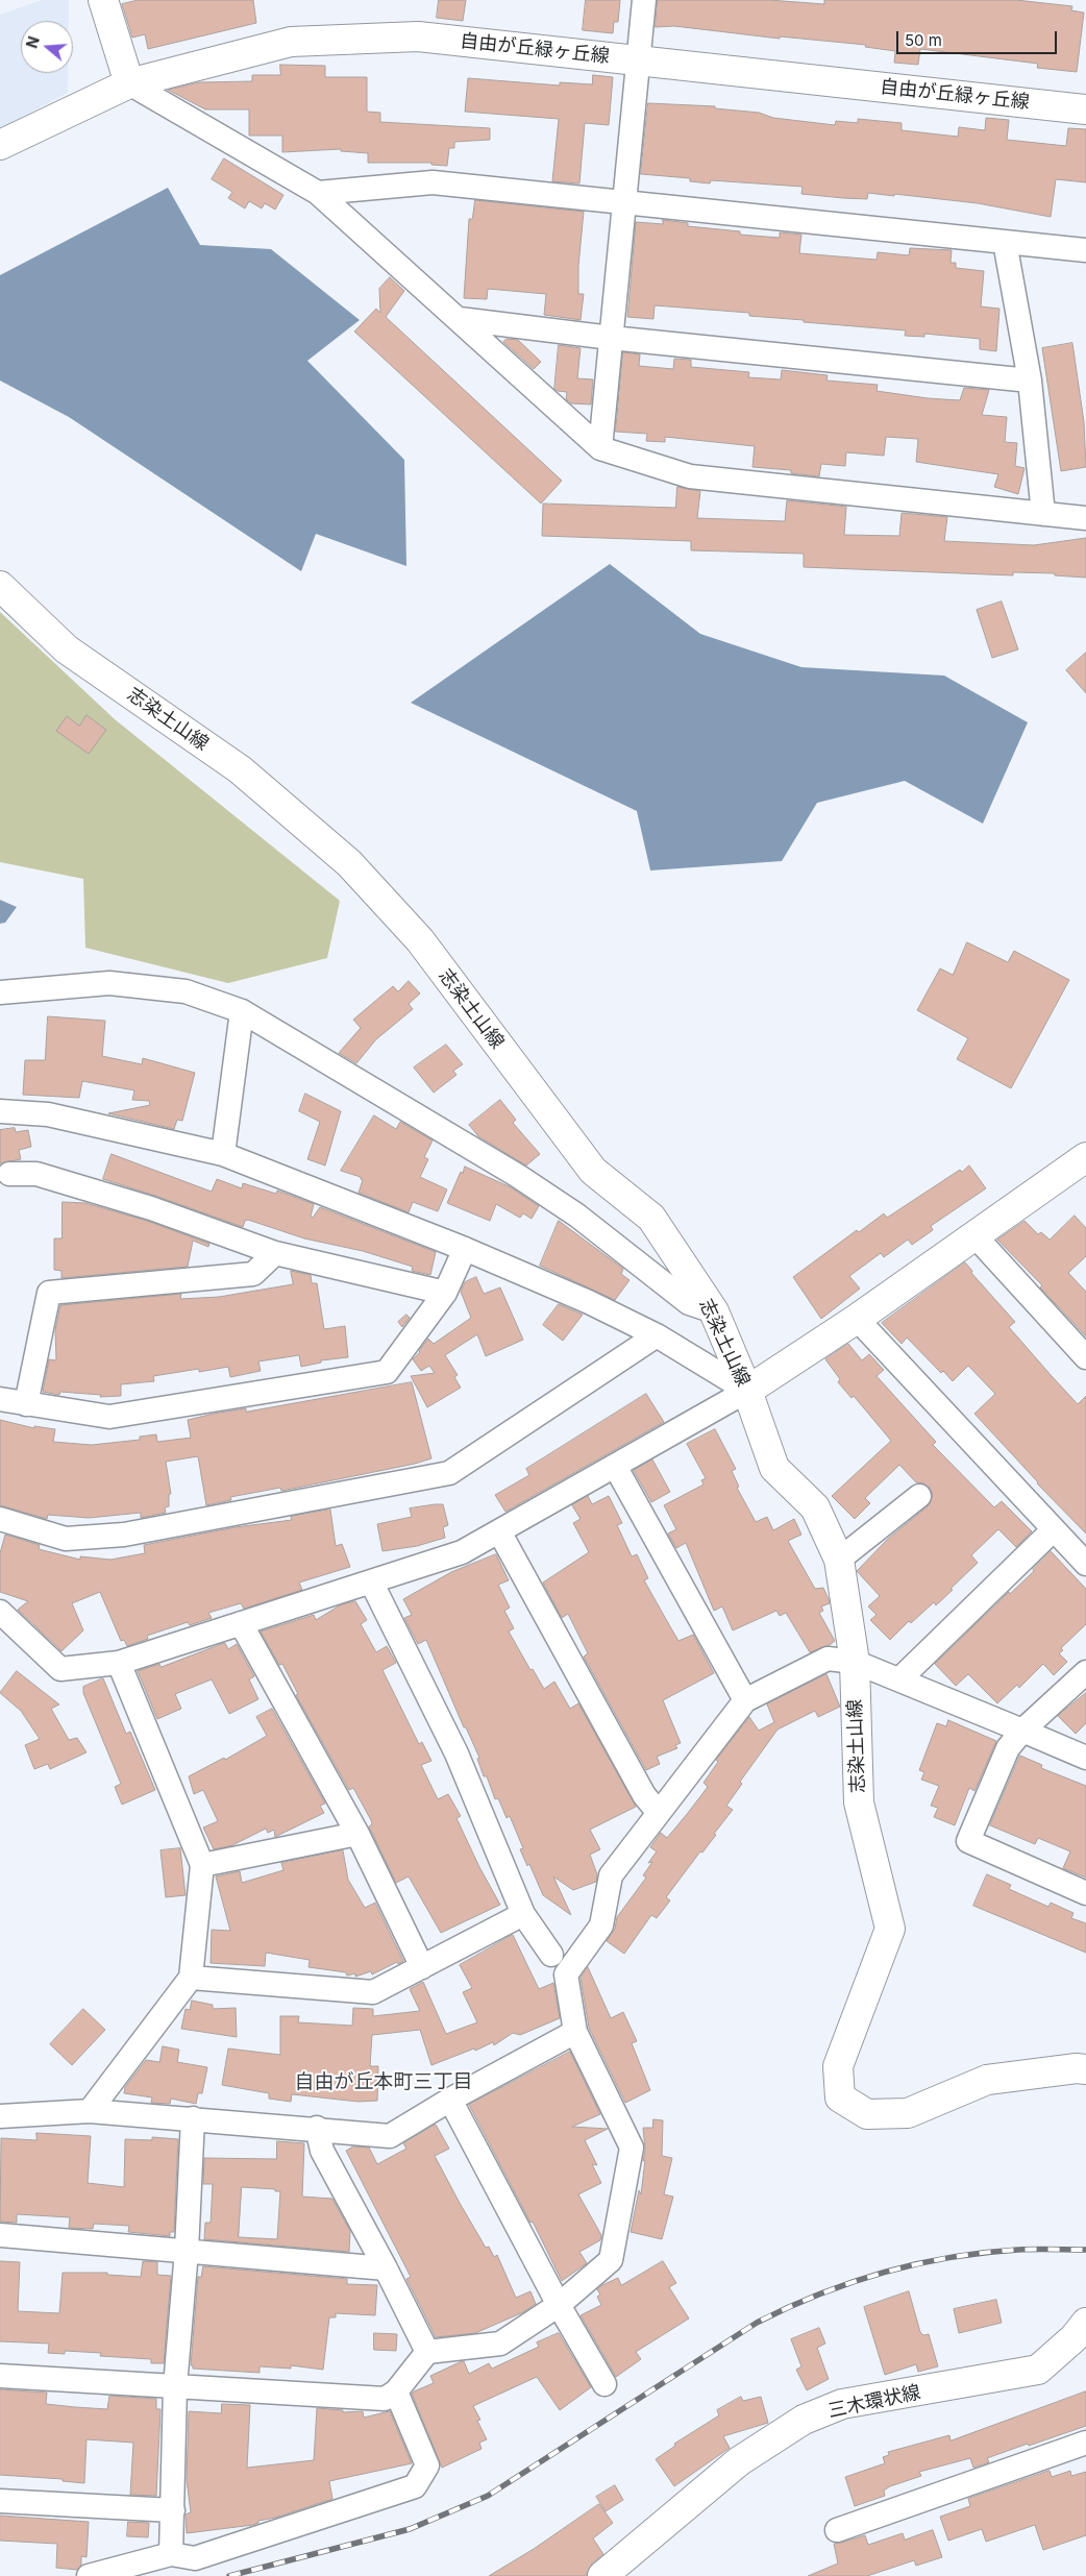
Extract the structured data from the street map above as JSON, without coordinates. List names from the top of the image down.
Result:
{
  "streets": {
    "main road": ["自由が丘緑ヶ丘線", "志染土山線", "三木環状線"]
  },
  "districts": ["自由が丘本町三丁目"],
  "scale_bar": "50 m",
  "north": "left"
}
